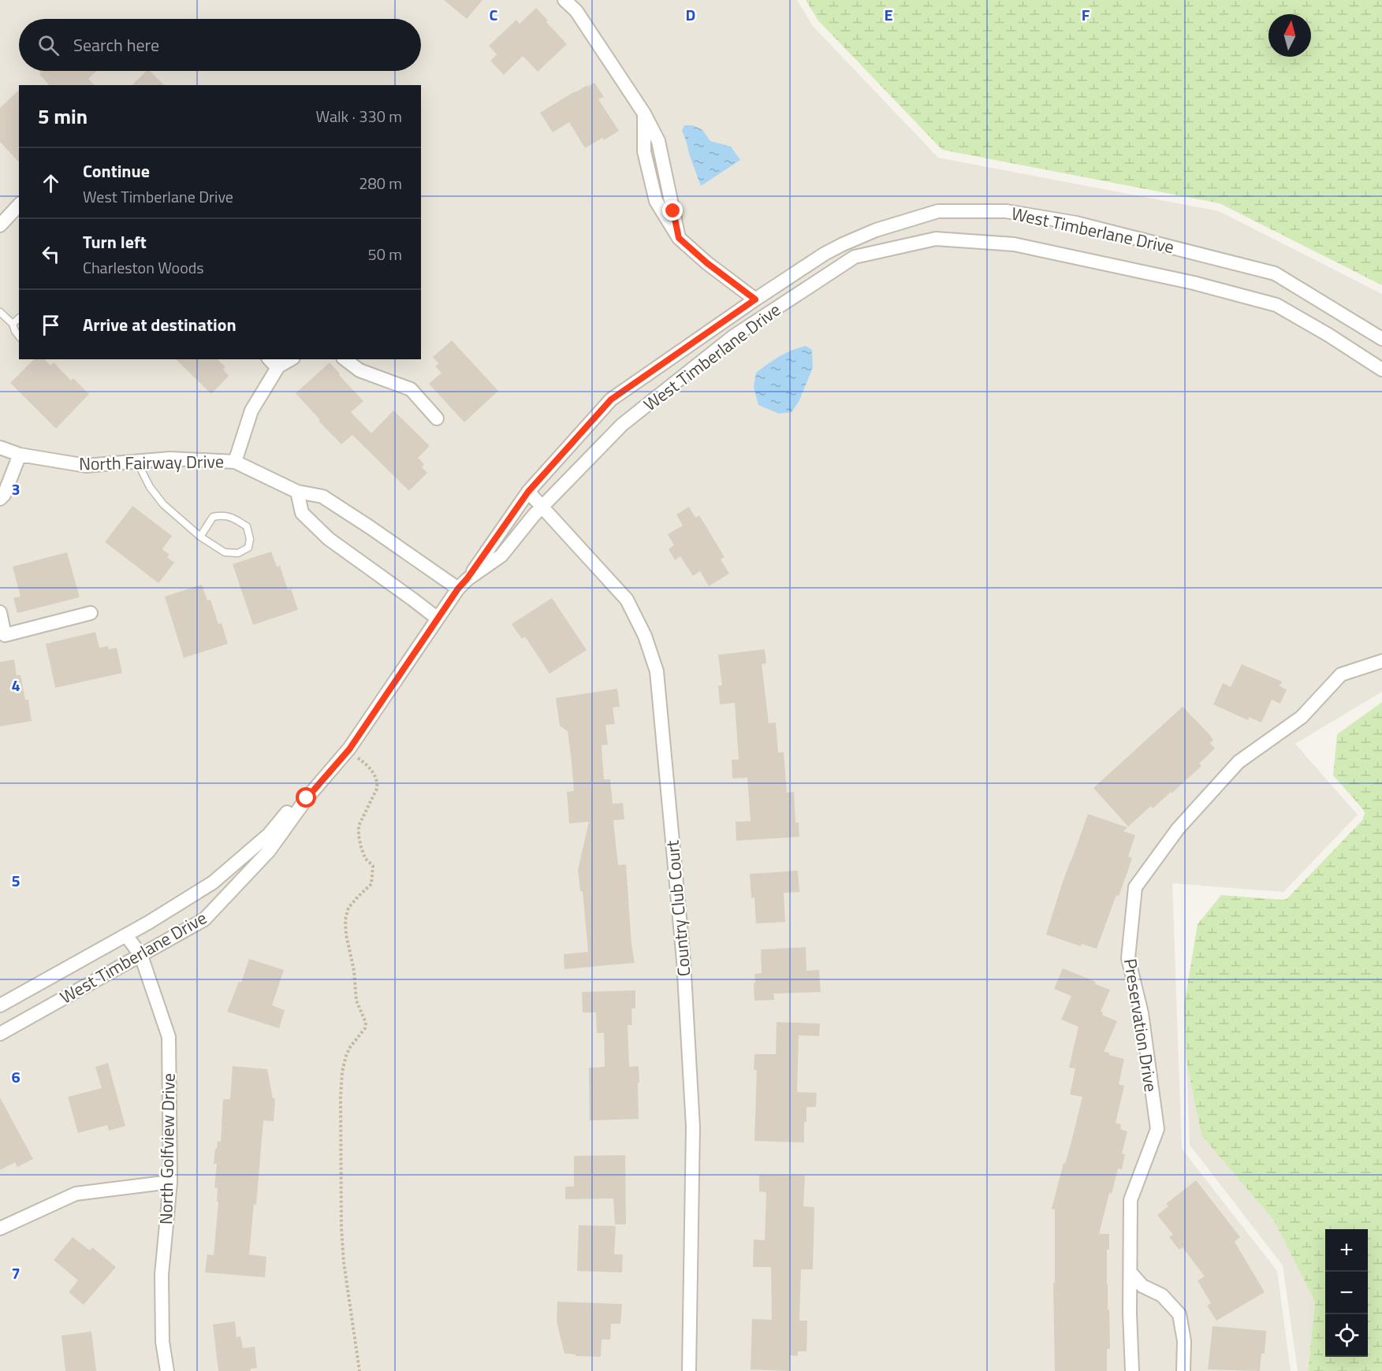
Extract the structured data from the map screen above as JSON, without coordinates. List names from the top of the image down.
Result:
{
  "streets": {
    "street": [
      "West Timberlane Drive",
      "North Fairway Drive",
      "Country Club Court",
      "Preservation Drive",
      "North Golfview Drive"
    ]
  },
  "crossings": [
    ["West Timberlane Drive", "North Fairway Drive"],
    ["West Timberlane Drive", "Country Club Court"],
    ["West Timberlane Drive", "North Golfview Drive"]
  ],
  "north": "top",
  "page": {
    "search": "Search here",
    "heading": ["5 min", "Walk · 330 m"],
    "list": [
      ["Continue", "West Timberlane Drive", "280 m"],
      ["Turn left", "Charleston Woods", "50 m"],
      "Arrive at destination"
    ],
    "map_buttons": ["+", "−"]
  },
  "grid": {
    "columns": [
      "C",
      "D",
      "E",
      "F"
    ],
    "rows": [
      "3",
      "4",
      "5",
      "6",
      "7"
    ]
  }
}
